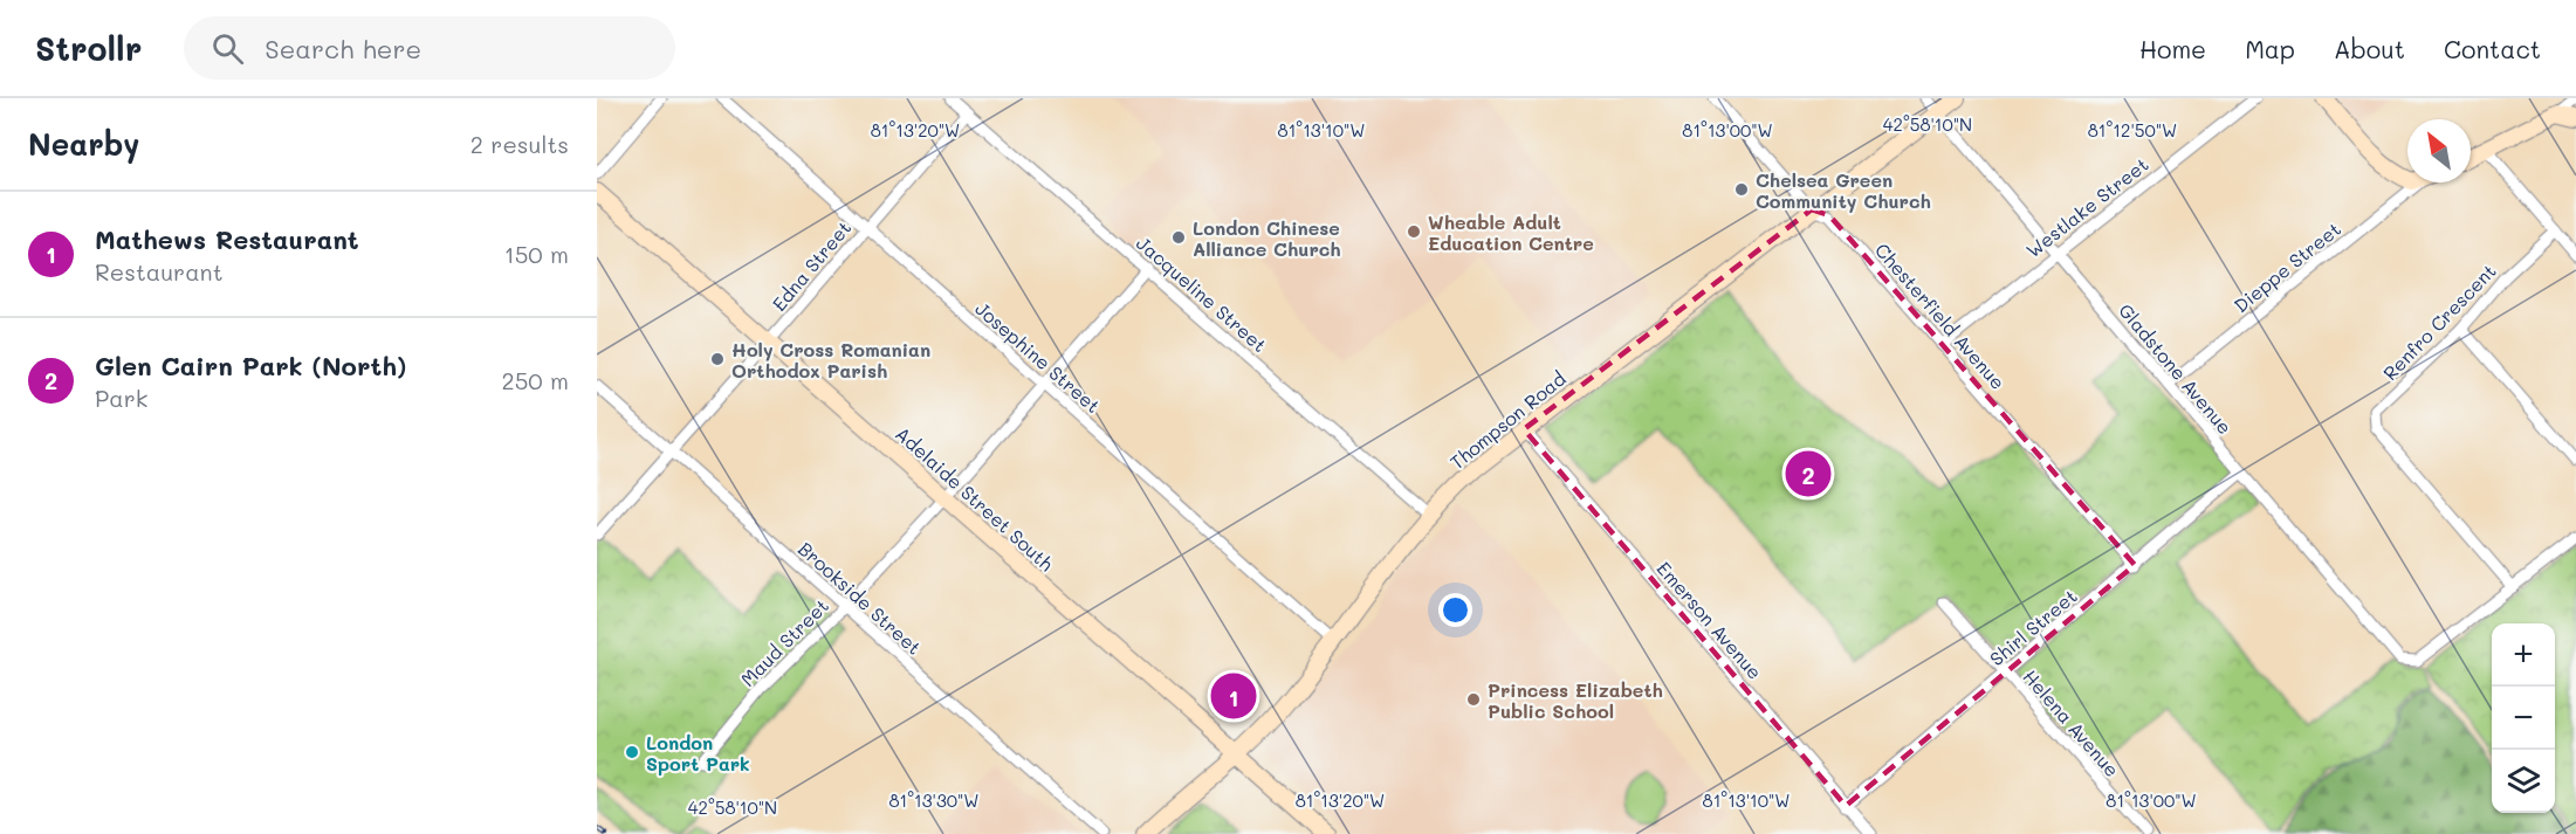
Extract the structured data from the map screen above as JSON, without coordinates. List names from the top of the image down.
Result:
{
  "streets": {
    "street": [
      "Westlake Street",
      "Edna Street",
      "Dieppe Street",
      "Jacqueline Street",
      "Chesterfield Avenue",
      "Renfro Crescent",
      "Josephine Street",
      "Gladstone Avenue",
      "Thompson Road",
      "Adelaide Street South",
      "Brookside Street",
      "Emerson Avenue",
      "Shirl Street",
      "Maud Street",
      "Helena Avenue"
    ]
  },
  "crossings": [
    ["Westlake Street", "Chesterfield Avenue"],
    ["Westlake Street", "Gladstone Avenue"],
    ["Edna Street", "Jacqueline Street"],
    ["Edna Street", "Josephine Street"],
    ["Edna Street", "Adelaide Street South"],
    ["Edna Street", "Brookside Street"],
    ["Dieppe Street", "Gladstone Avenue"],
    ["Jacqueline Street", "Thompson Road"],
    ["Jacqueline Street", "Maud Street"],
    ["Chesterfield Avenue", "Thompson Road"],
    ["Chesterfield Avenue", "Shirl Street"],
    ["Renfro Crescent", "Gladstone Avenue"],
    ["Josephine Street", "Thompson Road"],
    ["Josephine Street", "Maud Street"],
    ["Gladstone Avenue", "Thompson Road"],
    ["Gladstone Avenue", "Shirl Street"],
    ["Thompson Road", "Adelaide Street South"],
    ["Thompson Road", "Emerson Avenue"],
    ["Adelaide Street South", "Maud Street"],
    ["Brookside Street", "Maud Street"],
    ["Emerson Avenue", "Shirl Street"],
    ["Shirl Street", "Helena Avenue"]
  ],
  "places": [
    "Chelsea Green Community Church",
    "Wheable Adult Education Centre",
    "London Chinese Alliance Church",
    "Holy Cross Romanian Orthodox Parish",
    "Princess Elizabeth Public School",
    "London Sport Park"
  ],
  "north": "top left",
  "page": {
    "header": "Strollr",
    "search": "Search here",
    "nav": [
      "Home",
      "Map",
      "About",
      "Contact"
    ],
    "heading": ["Nearby", "2 results"],
    "list": [
      {
        "mark": "1",
        "name": "Mathews Restaurant",
        "note": "Restaurant",
        "value": "150 m"
      },
      {
        "mark": "2",
        "name": "Glen Cairn Park (North)",
        "note": "Park",
        "value": "250 m"
      }
    ],
    "pins": ["2", "1"],
    "map_buttons": ["+", "−"]
  },
  "coordinates": [
    "42°58'10\"N",
    "81°13'20\"W",
    "81°12'50\"W",
    "81°13'10\"W",
    "81°13'00\"W",
    "81°13'30\"W"
  ]
}
